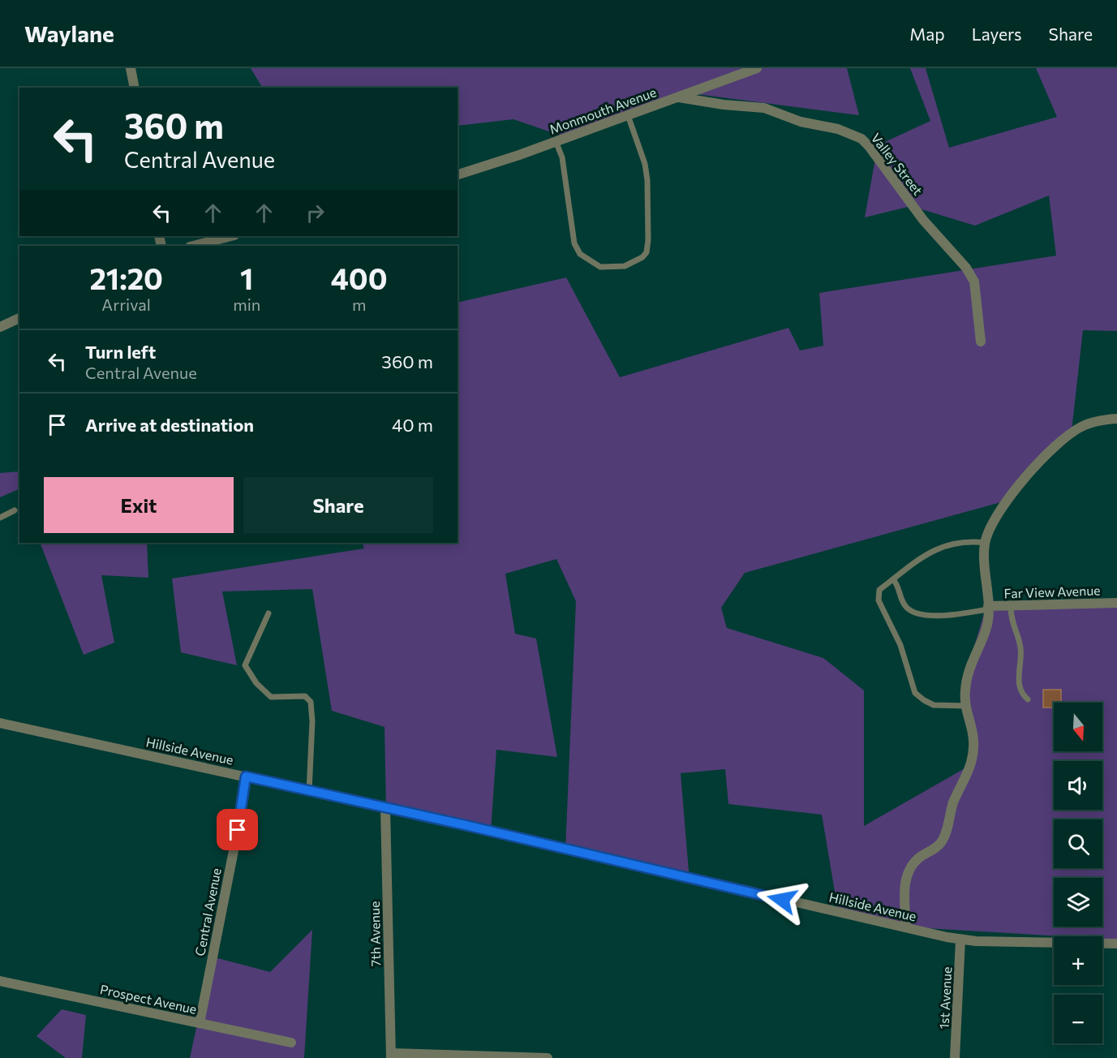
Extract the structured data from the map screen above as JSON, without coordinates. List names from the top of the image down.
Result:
{
  "streets": {
    "street": [
      "Monmouth Avenue",
      "Valley Street",
      "Far View Avenue",
      "Hillside Avenue",
      "Central Avenue",
      "7th Avenue",
      "1st Avenue",
      "Prospect Avenue"
    ]
  },
  "crossings": [
    ["Monmouth Avenue", "Valley Street"],
    ["Hillside Avenue", "Central Avenue"],
    ["Hillside Avenue", "7th Avenue"],
    ["Hillside Avenue", "1st Avenue"],
    ["Central Avenue", "Prospect Avenue"]
  ],
  "north": "bottom",
  "page": {
    "header": "Waylane",
    "nav": ["Map", "Layers", "Share"],
    "turn": ["360 m", "Central Avenue"],
    "eta": [
      "21:20",
      "Arrival",
      "1",
      "min",
      "400",
      "m"
    ],
    "list": [
      {
        "name": "Turn left",
        "note": "Central Avenue",
        "value": "360 m"
      },
      {
        "name": "Arrive at destination",
        "value": "40 m"
      }
    ],
    "buttons": ["Exit", "Share"],
    "map_buttons": ["+", "−"]
  }
}
